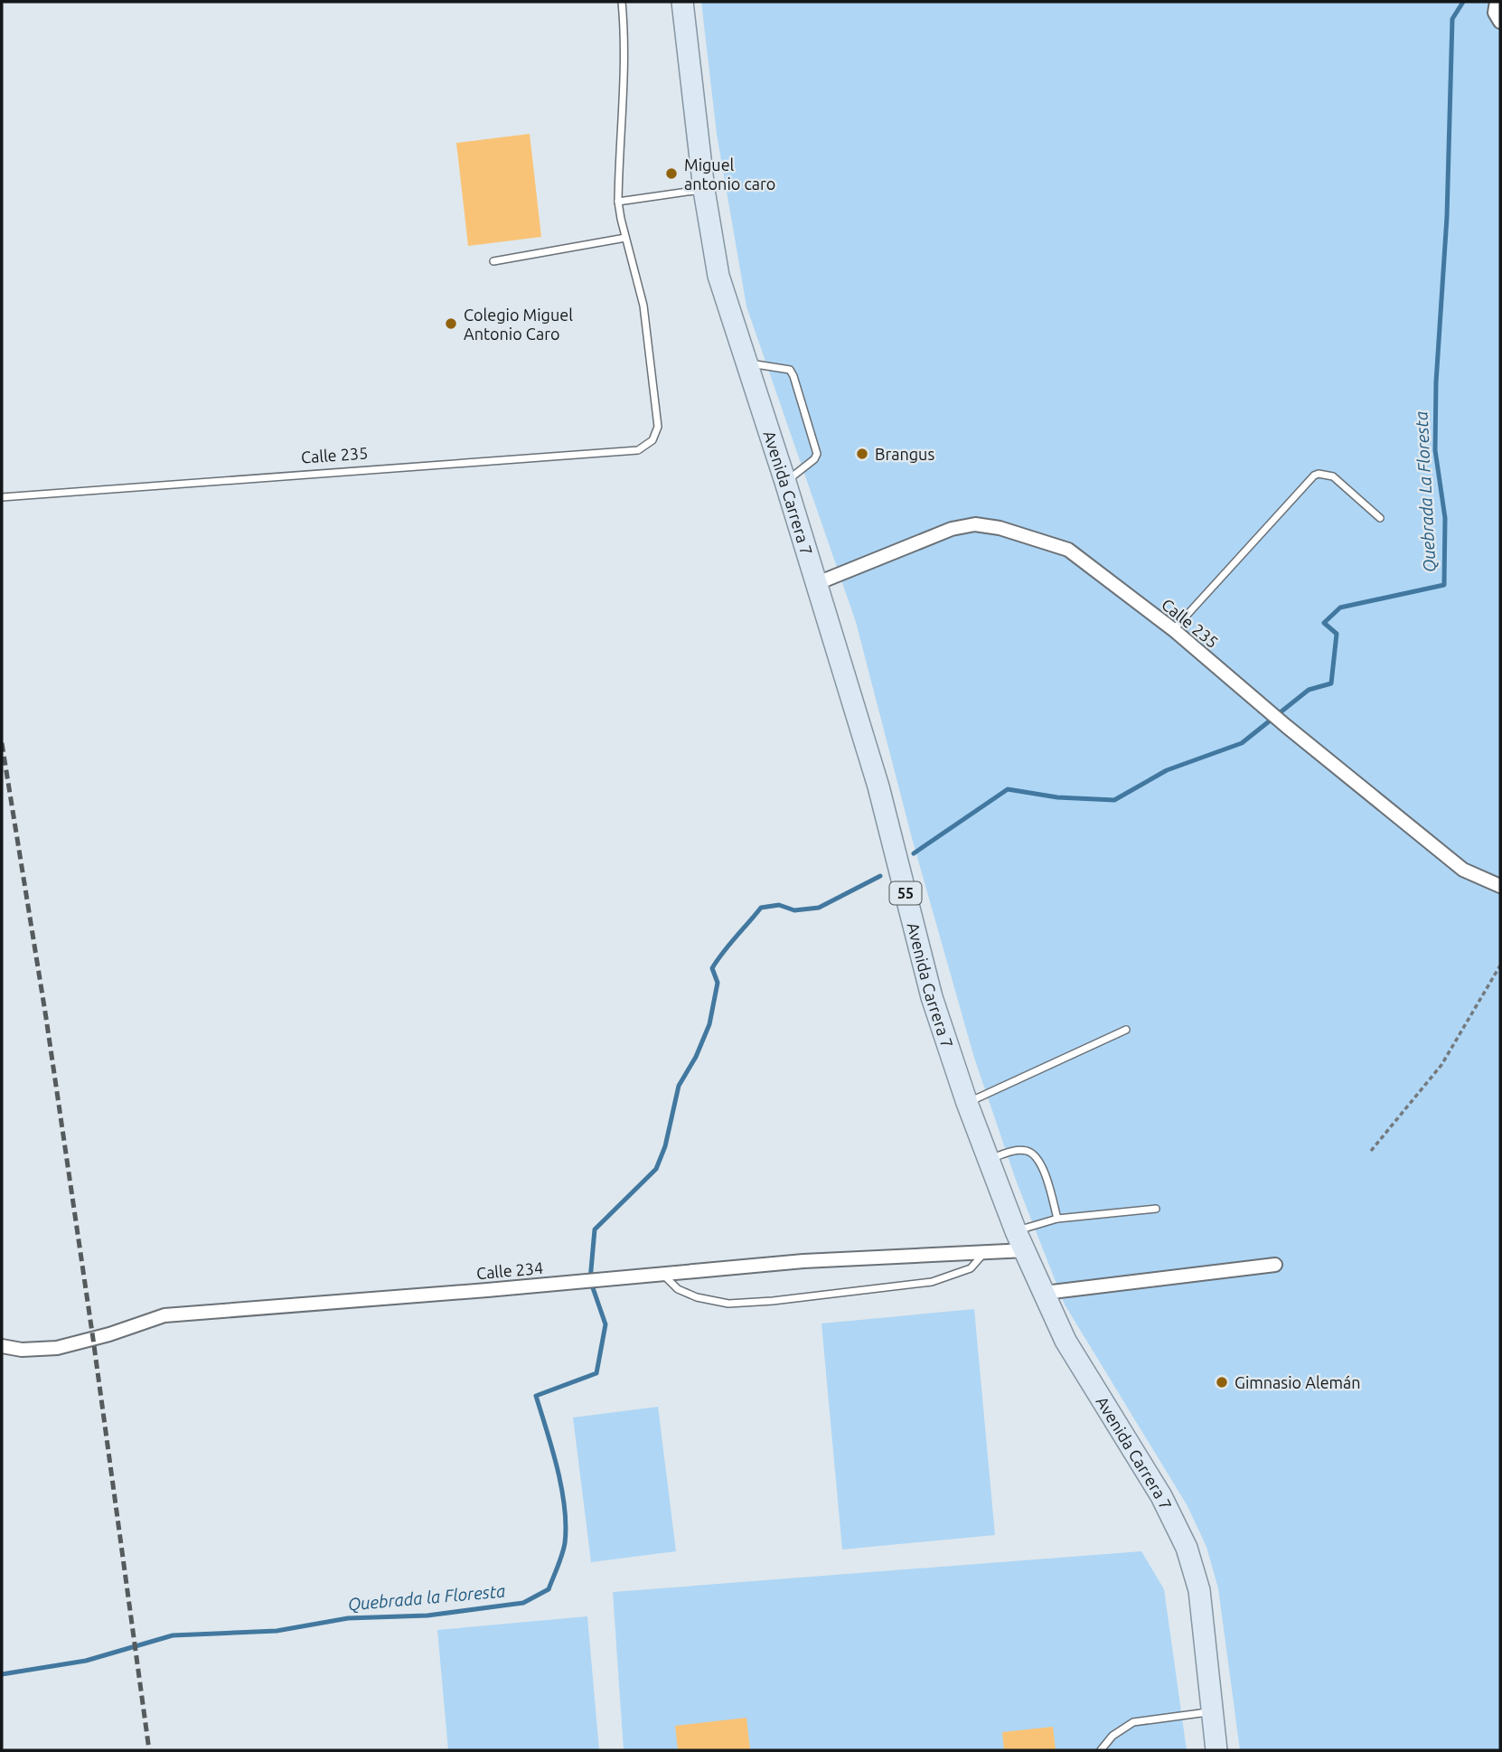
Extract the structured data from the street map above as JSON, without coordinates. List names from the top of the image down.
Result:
{
  "streets": {
    "main road": ["Avenida Carrera 7", "55"],
    "street": ["Calle 235", "Calle 234"]
  },
  "crossings": [
    ["Calle 235", "Avenida Carrera 7"],
    ["Avenida Carrera 7", "Calle 234"]
  ],
  "water": ["Quebrada La Floresta", "Quebrada la Floresta"],
  "places": [
    "Miguel antonio caro",
    "Colegio Miguel Antonio Caro",
    "Brangus",
    "Gimnasio Alemán"
  ]
}
